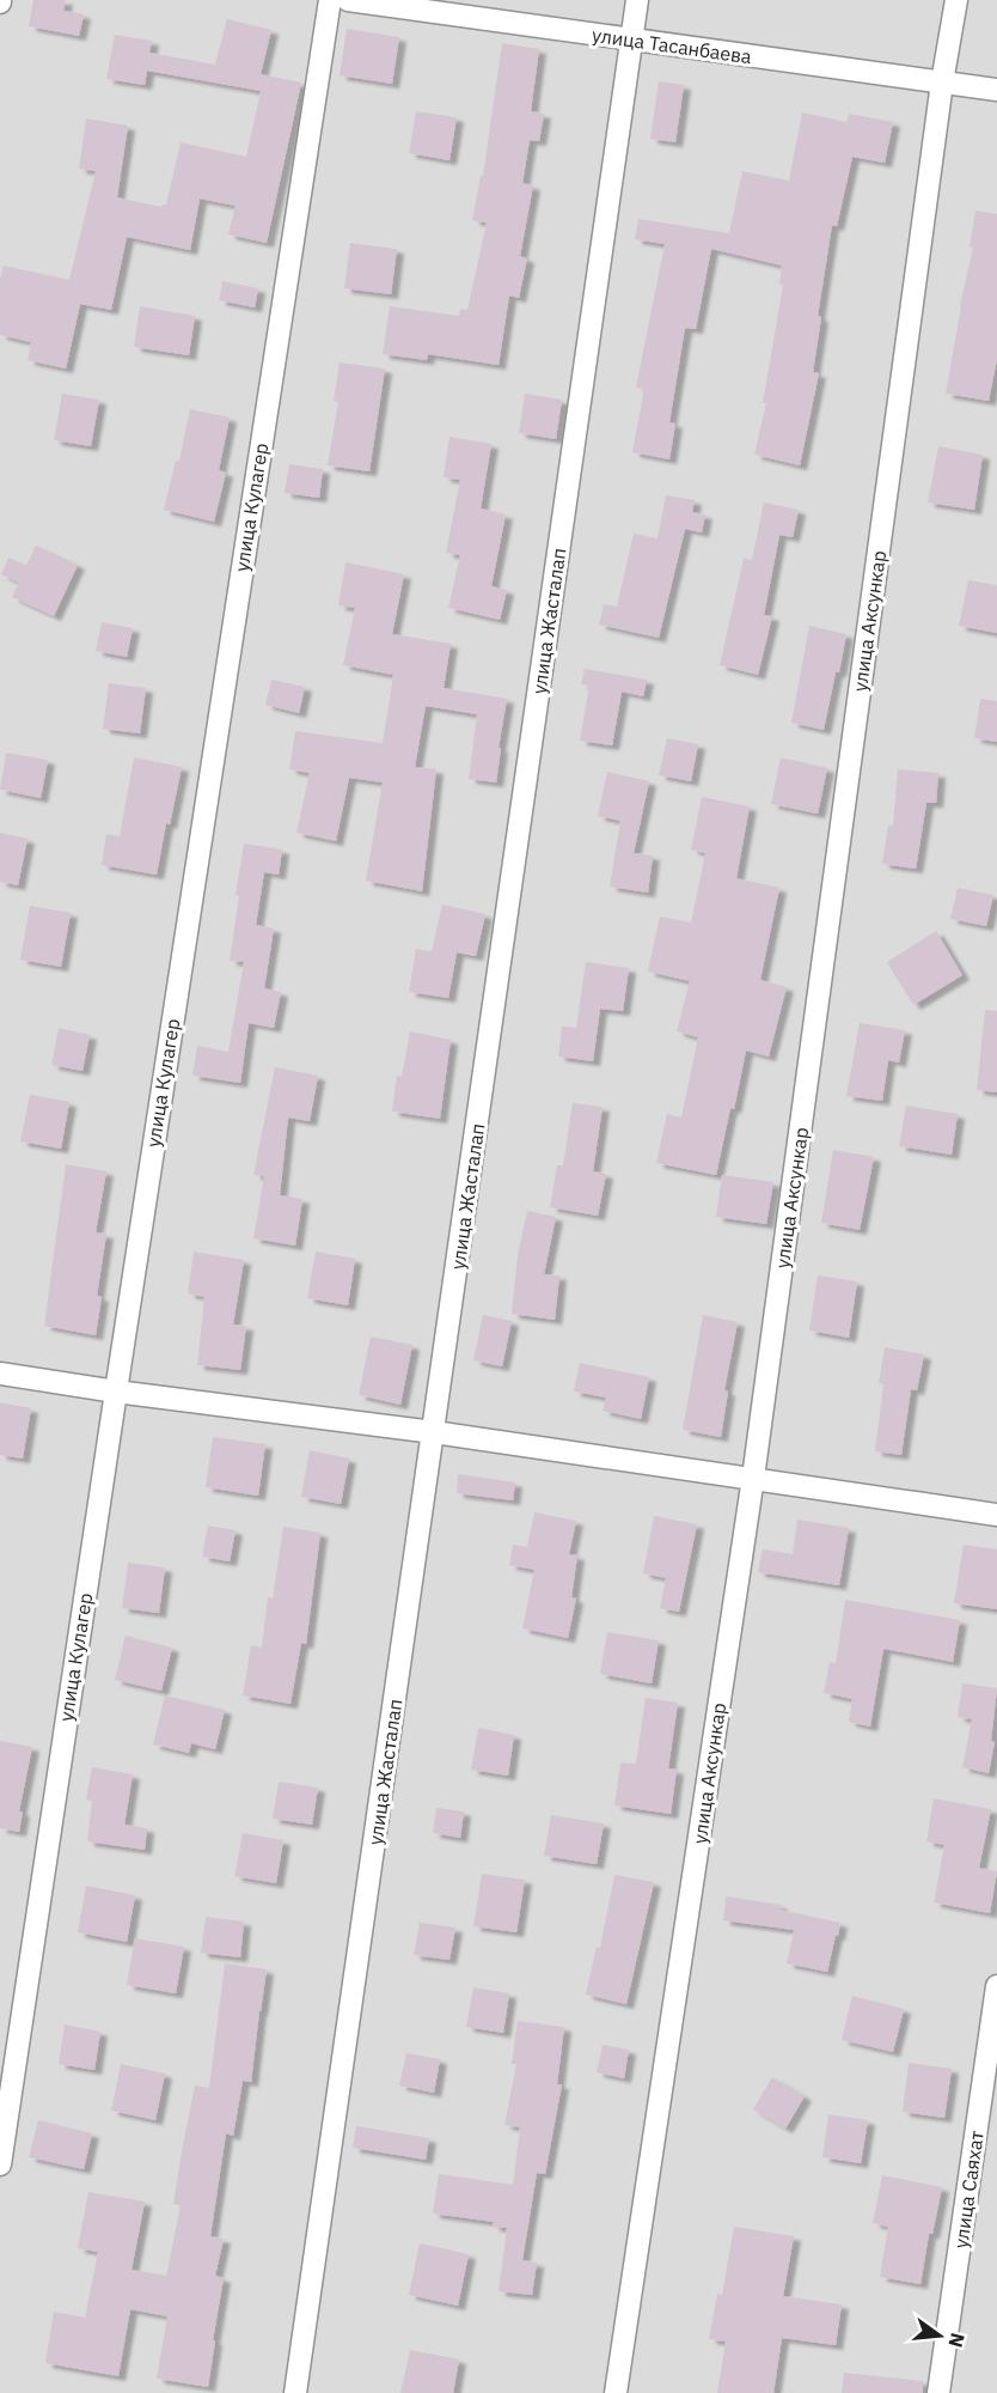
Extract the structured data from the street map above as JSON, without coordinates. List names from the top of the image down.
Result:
{
  "streets": {
    "street": [
      "улица Тасанбаева",
      "улица Кулагер",
      "улица Жасталап",
      "улица Аксункар",
      "улица Саяхат"
    ]
  },
  "crossings": [
    ["улица Тасанбаева", "улица Жасталап"],
    ["улица Тасанбаева", "улица Аксункар"]
  ],
  "north": "right"
}
